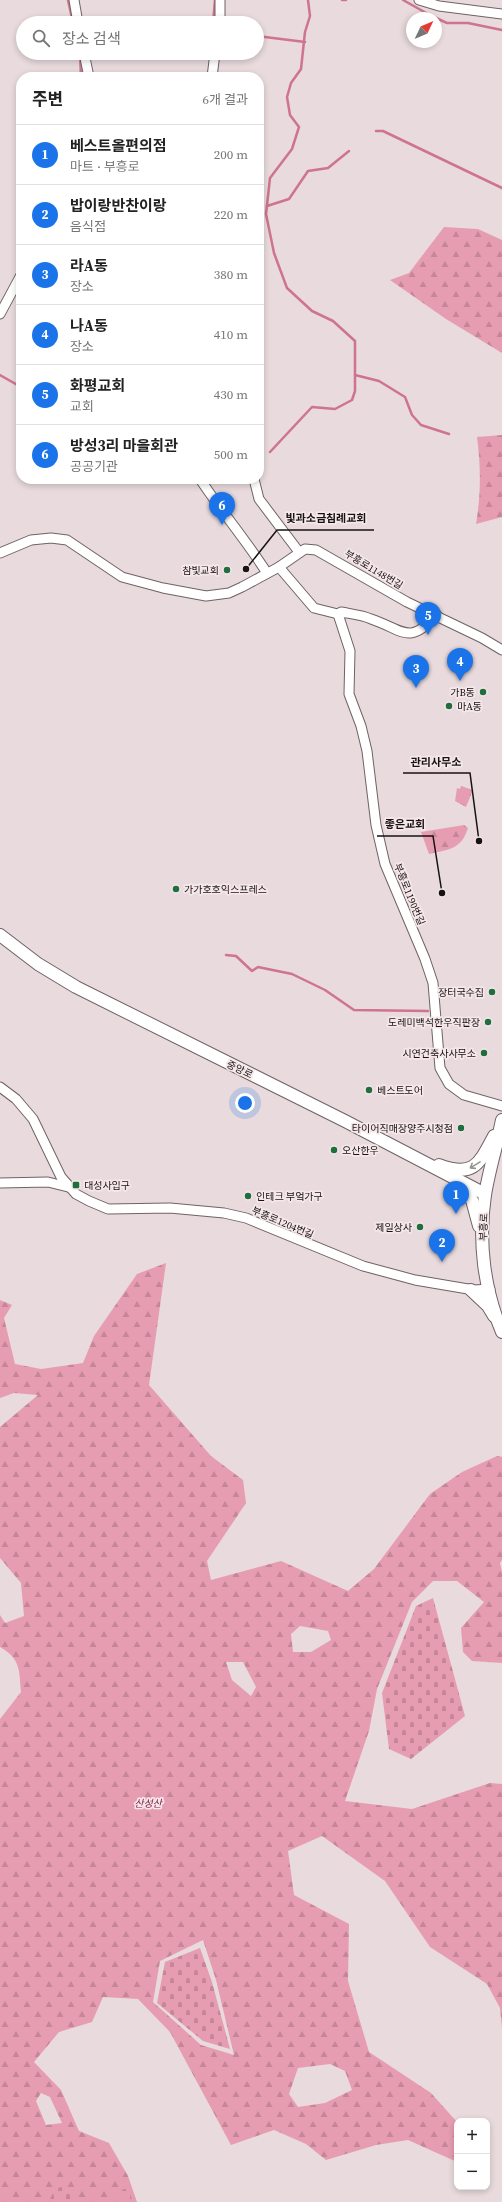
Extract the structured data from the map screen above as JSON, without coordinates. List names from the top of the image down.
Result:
{
  "streets": {
    "main road": ["중앙로", "부흥로"],
    "street": ["부흥로1148번길", "부흥로1190번길", "부흥로1204번길"]
  },
  "crossings": [
    ["중앙로", "부흥로"],
    ["부흥로1204번길", "부흥로"]
  ],
  "parks": ["산성산"],
  "places": {
    "other": [
      "빛과소금침례교회",
      "참빛교회",
      "가B동",
      "마A동",
      "관리사무소",
      "가가호호익스프레스",
      "좋은교회",
      "장터국수집",
      "도레미백석한우직판장",
      "시연건축사사무소",
      "베스트도어",
      "타이어직매장양주시청점",
      "오산한우",
      "인테크 부엌가구",
      "제일상사"
    ],
    "transit": ["대성사입구"]
  },
  "north": "top right",
  "page": {
    "search": "장소 검색",
    "heading": ["주변", "6개 결과"],
    "list": [
      {
        "mark": "1",
        "name": "베스트올편의점",
        "note": "마트 · 부흥로",
        "value": "200 m"
      },
      {
        "mark": "2",
        "name": "밥이랑반찬이랑",
        "note": "음식점",
        "value": "220 m"
      },
      {
        "mark": "3",
        "name": "라A동",
        "note": "장소",
        "value": "380 m"
      },
      {
        "mark": "4",
        "name": "나A동",
        "note": "장소",
        "value": "410 m"
      },
      {
        "mark": "5",
        "name": "화평교회",
        "note": "교회",
        "value": "430 m"
      },
      {
        "mark": "6",
        "name": "방성3리 마을회관",
        "note": "공공기관",
        "value": "500 m"
      }
    ],
    "pins": [
      "6",
      "5",
      "4",
      "3",
      "1",
      "2"
    ],
    "map_buttons": ["+", "−"]
  }
}
